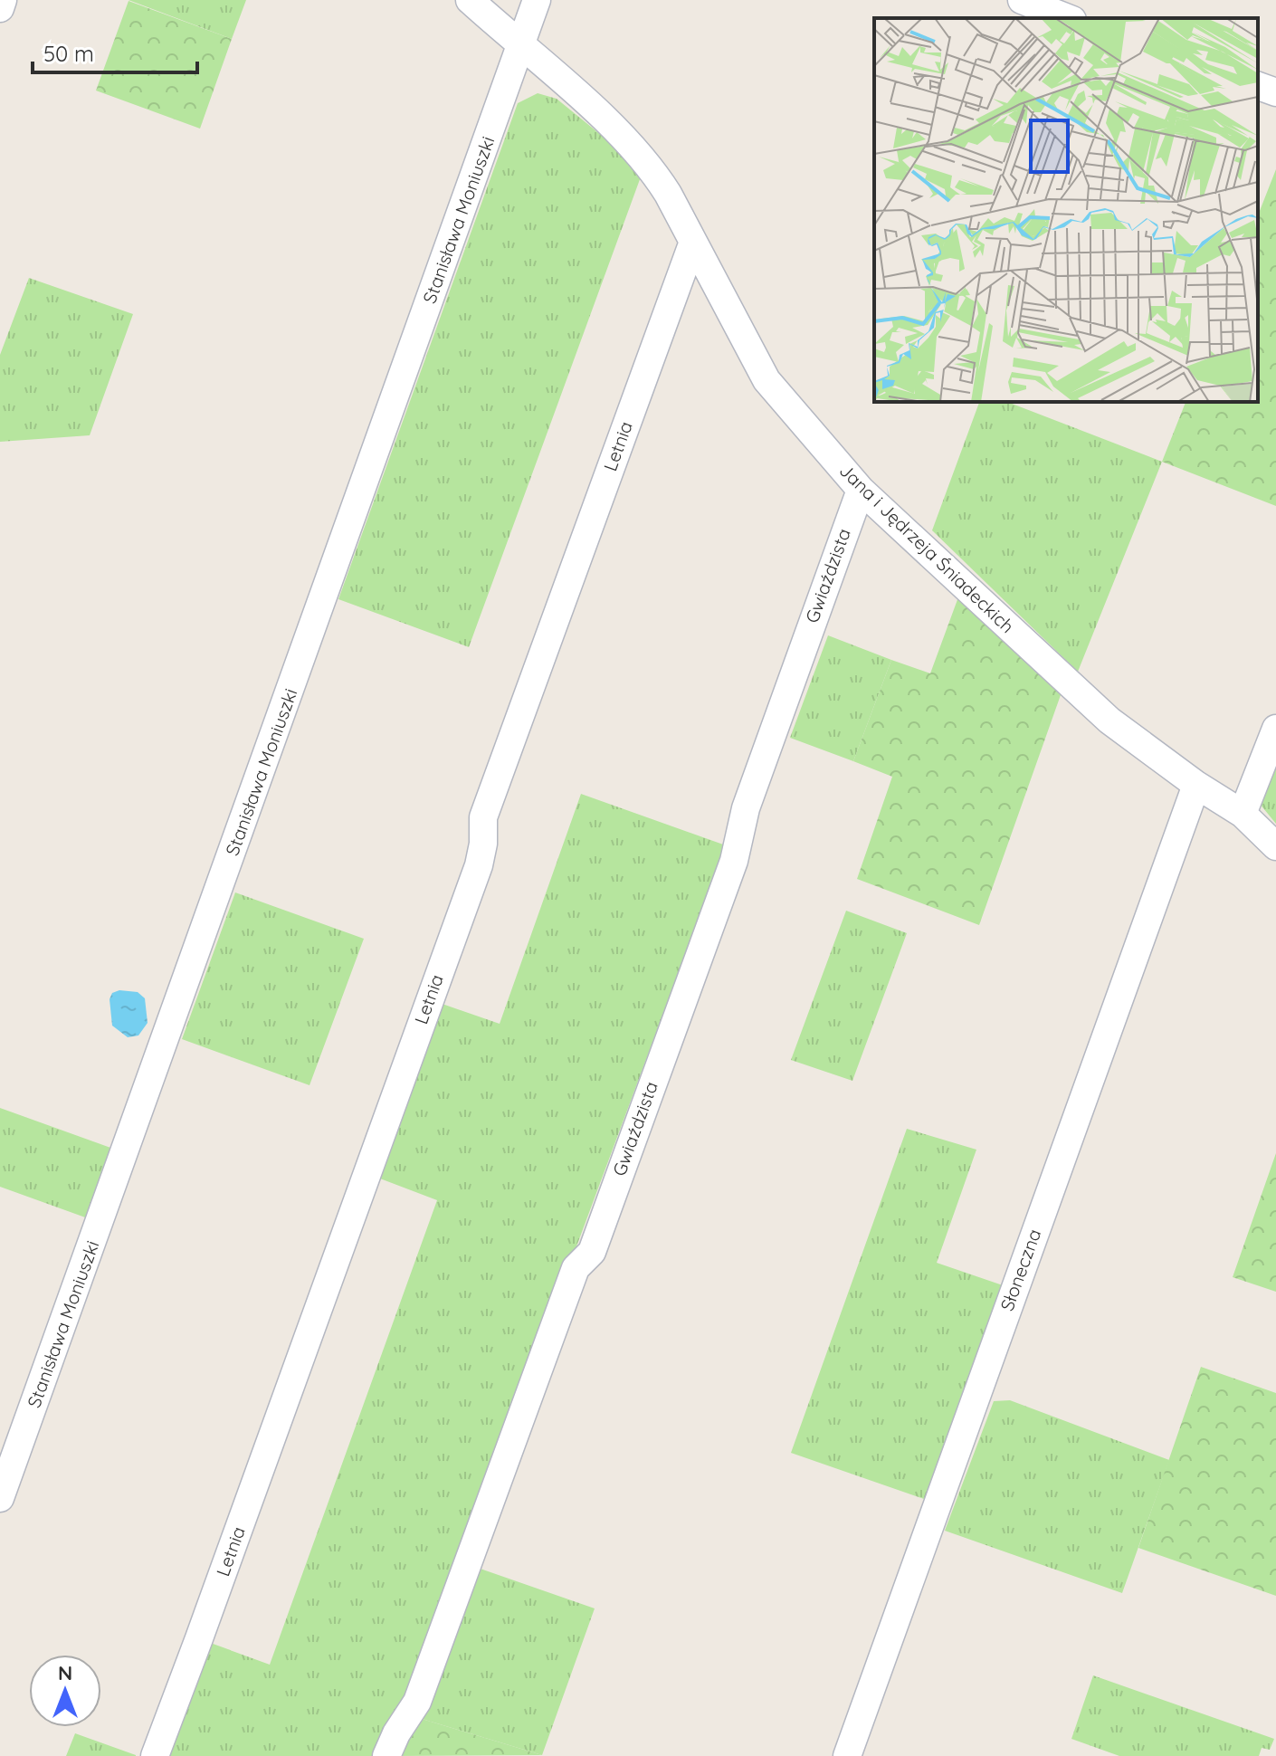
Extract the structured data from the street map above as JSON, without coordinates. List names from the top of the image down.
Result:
{
  "streets": {
    "street": [
      "Stanisława Moniuszki",
      "Letnia",
      "Jana i Jędrzeja Śniadeckich",
      "Gwiaździsta",
      "Słoneczna"
    ]
  },
  "crossings": [
    ["Stanisława Moniuszki", "Jana i Jędrzeja Śniadeckich"],
    ["Letnia", "Jana i Jędrzeja Śniadeckich"],
    ["Jana i Jędrzeja Śniadeckich", "Gwiaździsta"],
    ["Jana i Jędrzeja Śniadeckich", "Słoneczna"]
  ],
  "scale_bar": "50 m",
  "north": "top"
}
